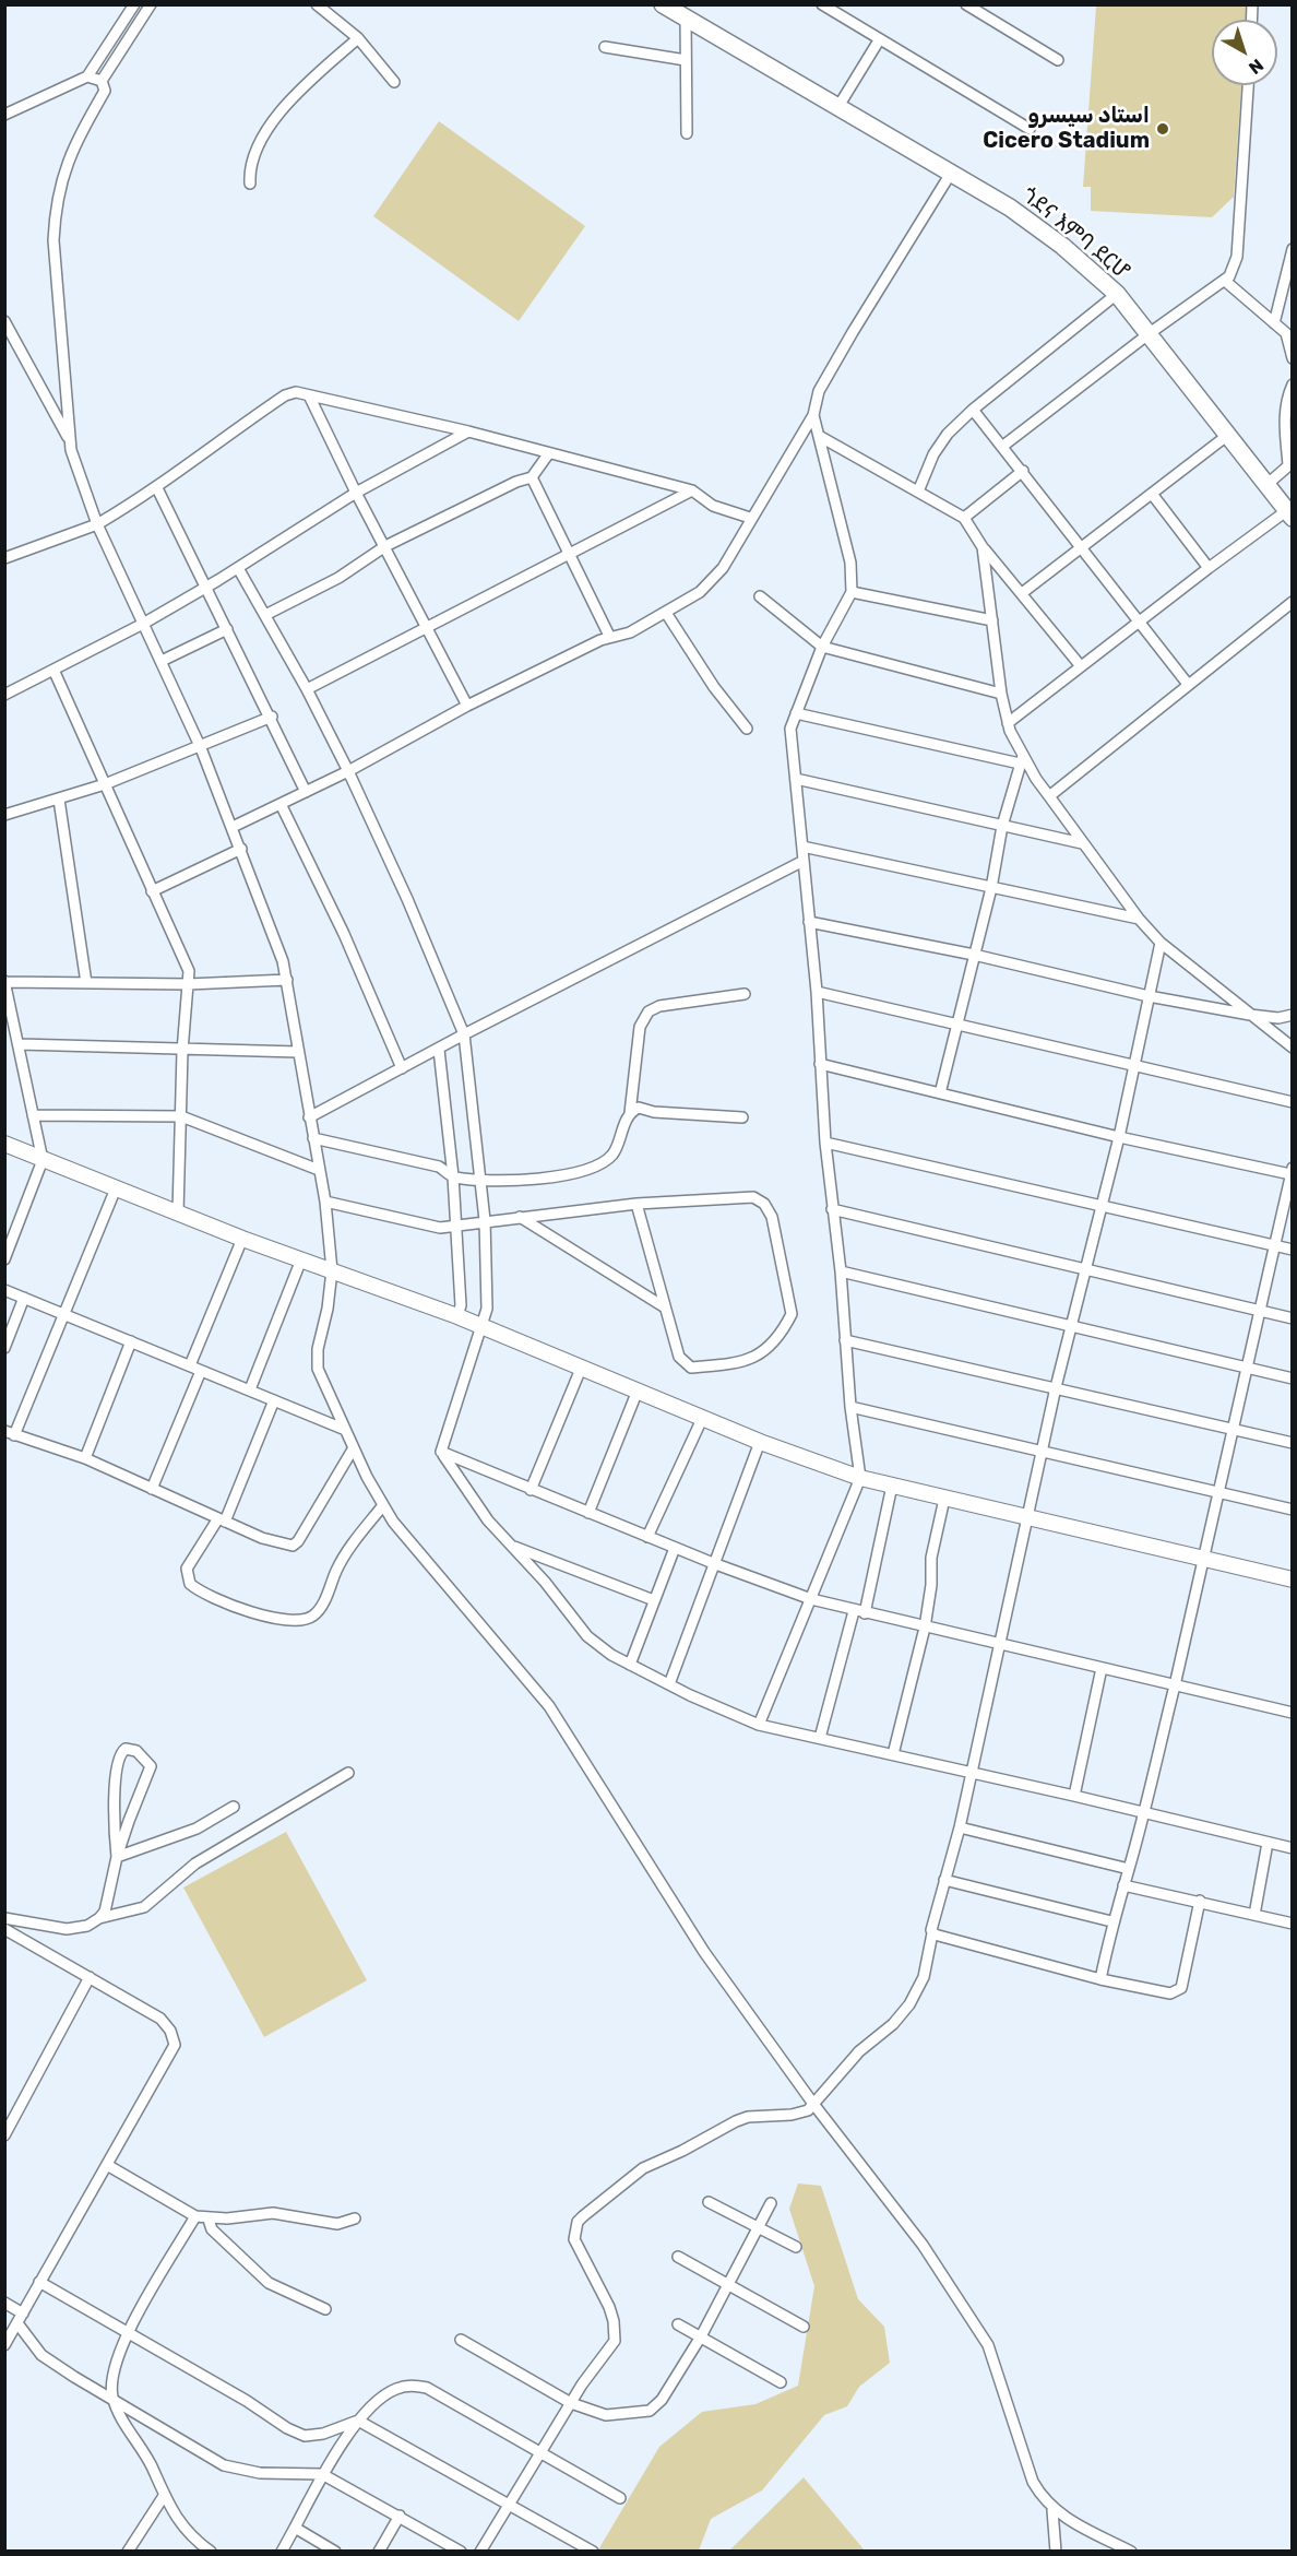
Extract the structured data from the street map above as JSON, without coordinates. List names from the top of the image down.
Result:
{
  "streets": {
    "highway": ["ጎደና እምባ ደርሆ"]
  },
  "places": ["استاد سيسرو Cicero Stadium"],
  "north": "bottom right"
}
